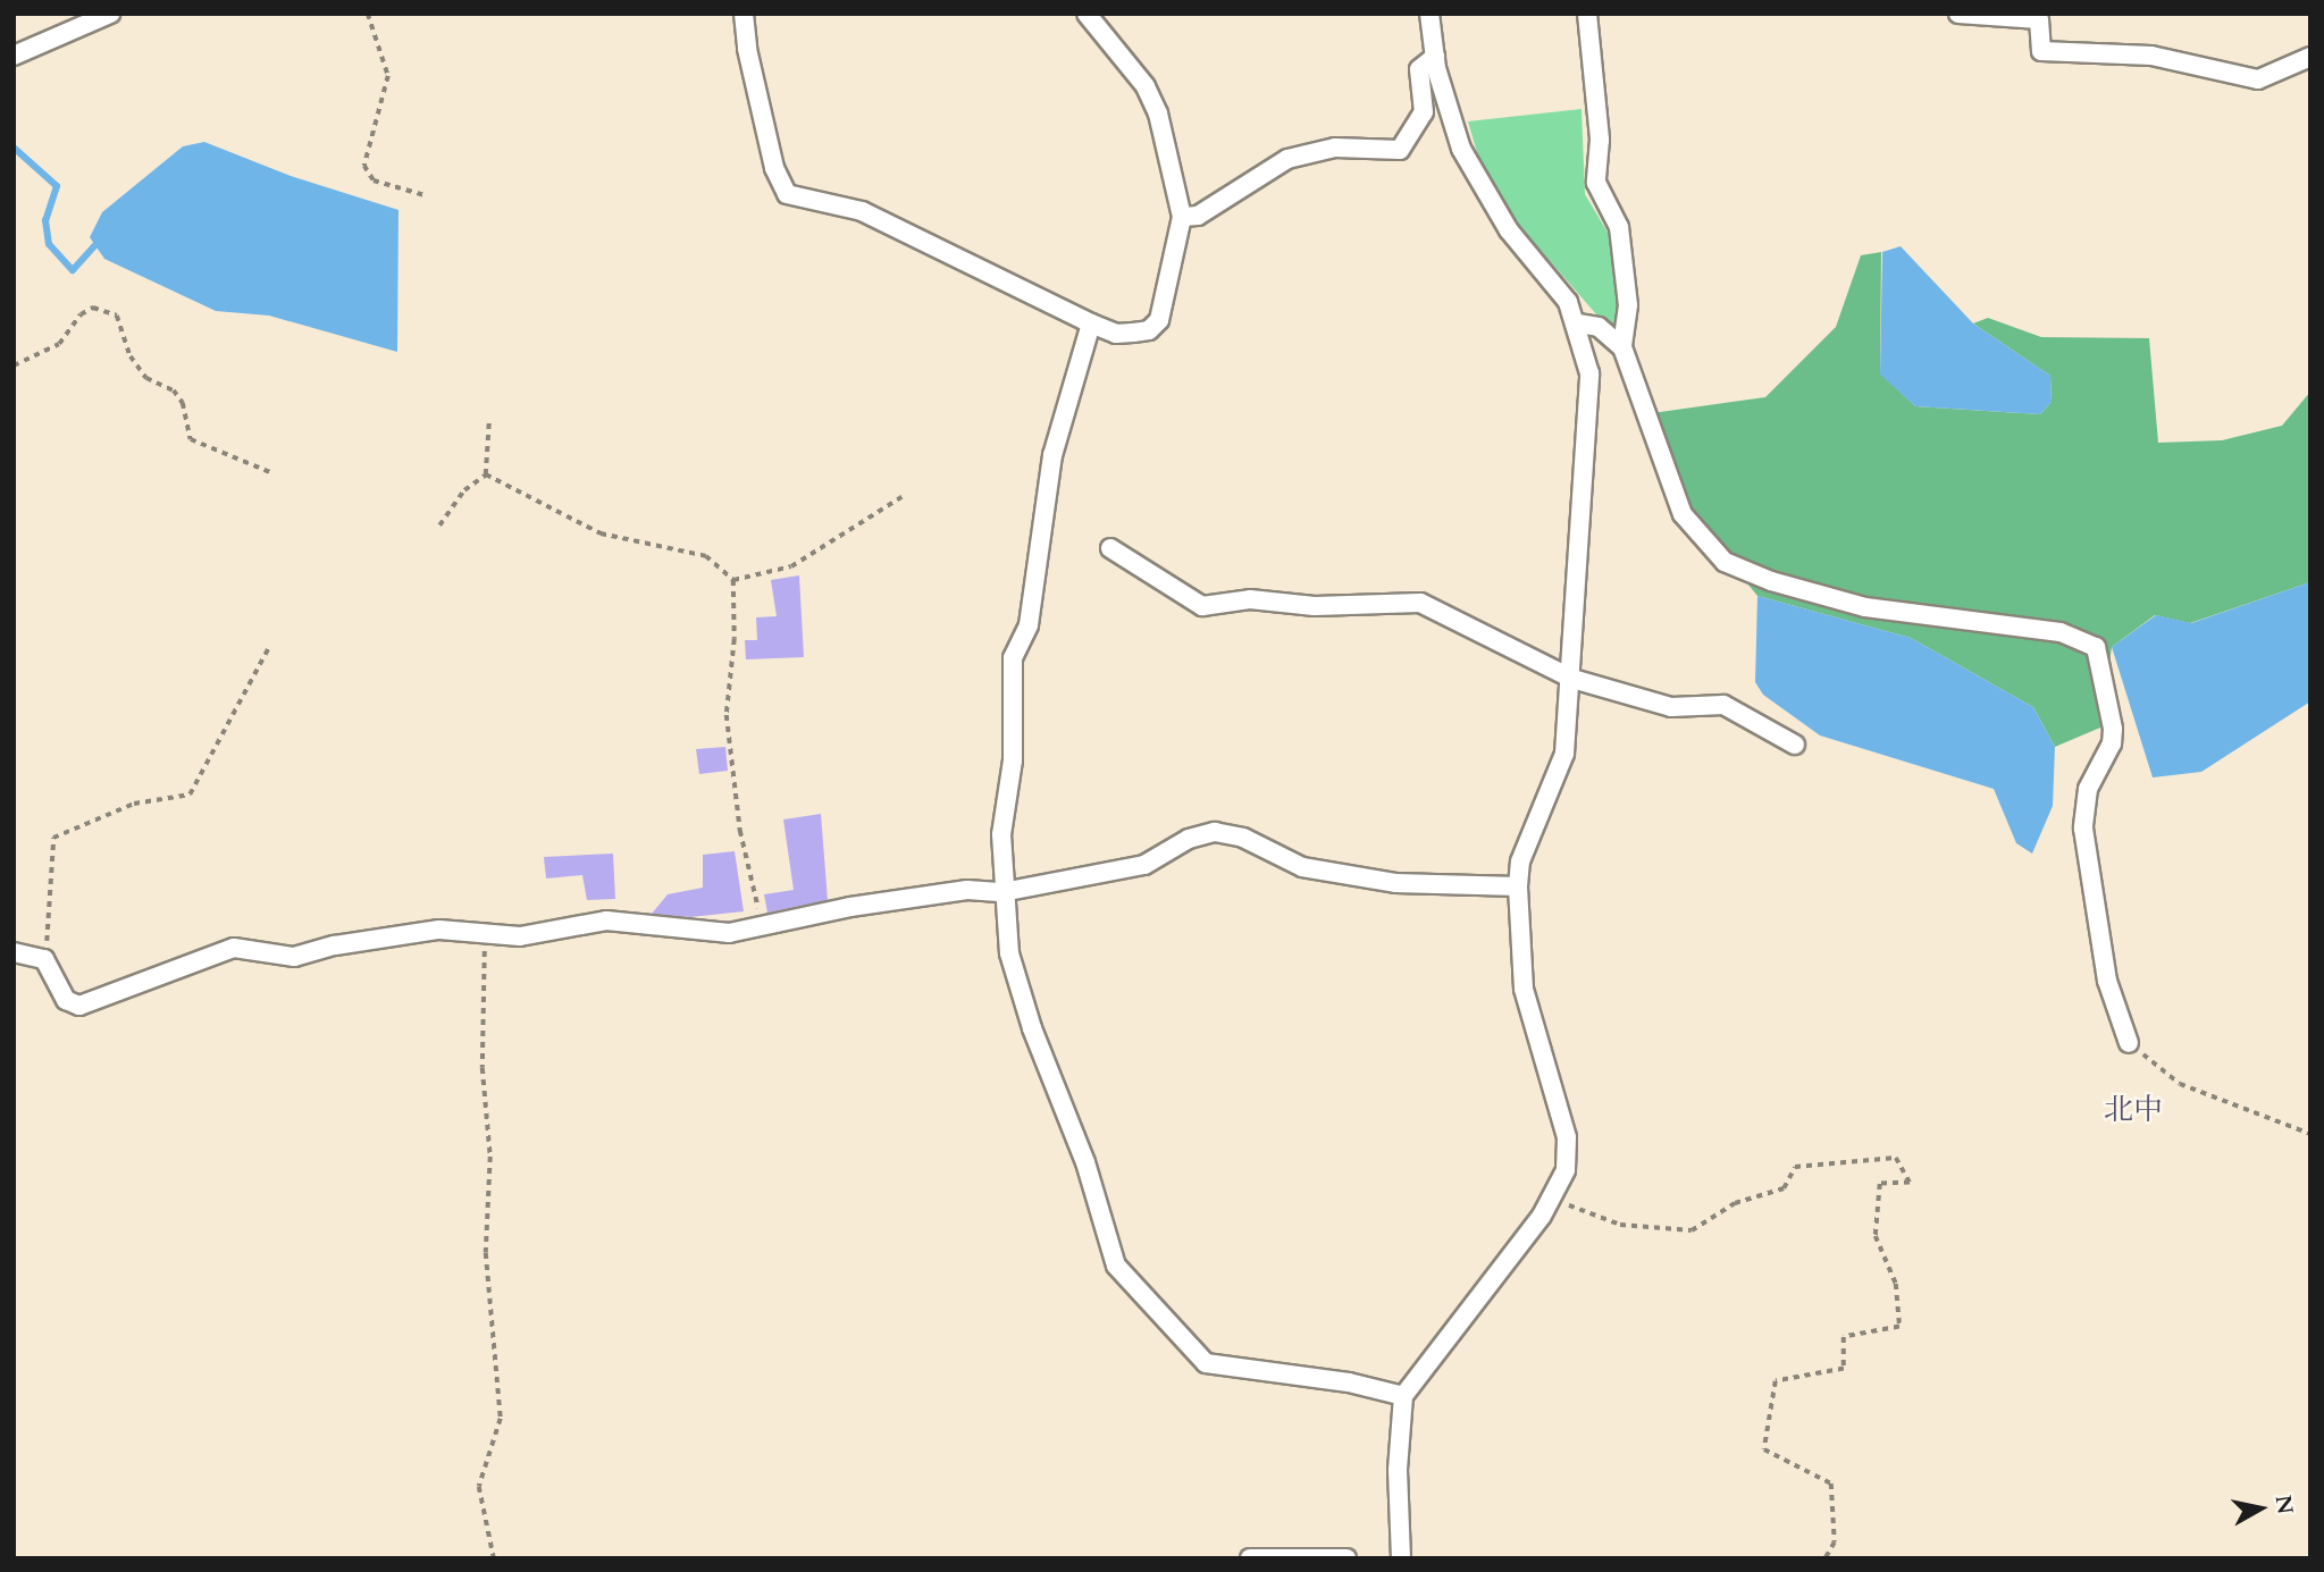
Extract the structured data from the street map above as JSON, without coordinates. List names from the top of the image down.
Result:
{
  "districts": ["北中"],
  "north": "right"
}
